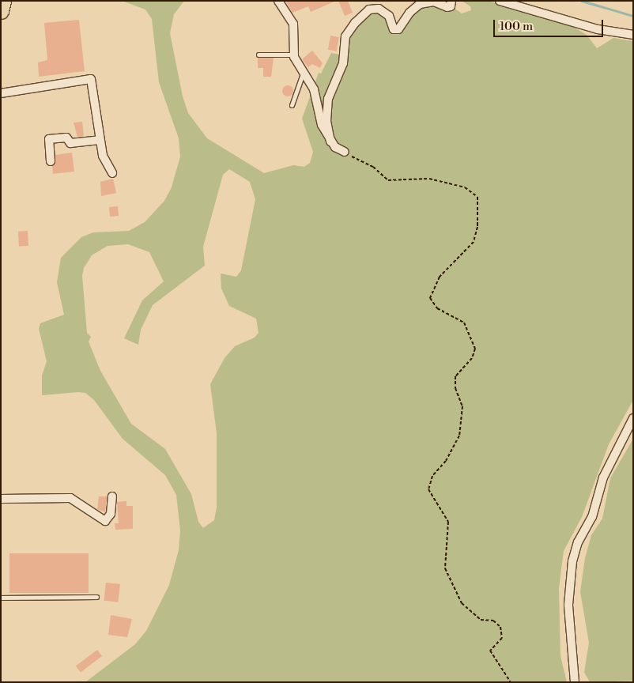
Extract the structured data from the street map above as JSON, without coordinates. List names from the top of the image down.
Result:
{
  "scale_bar": "100 m"
}
